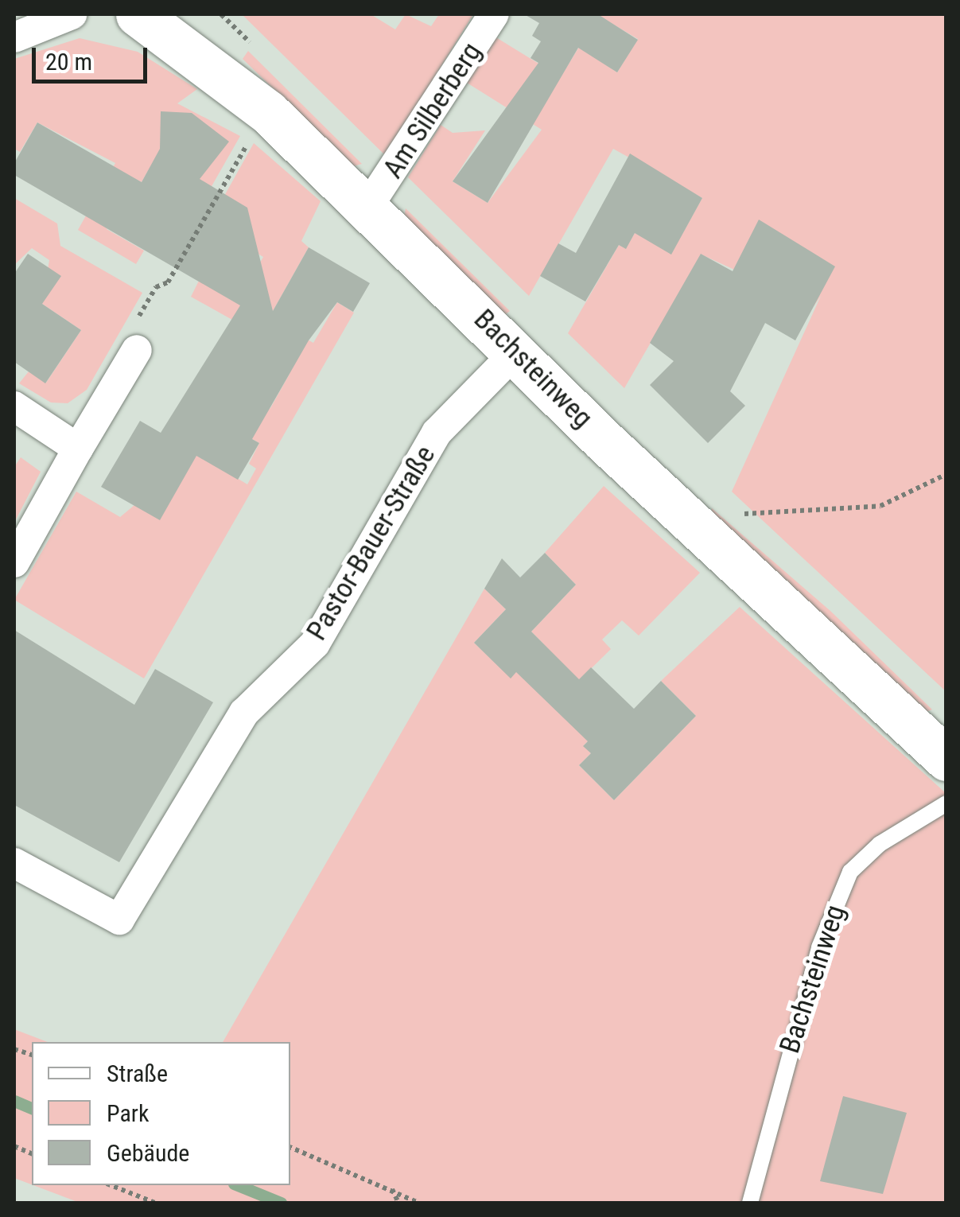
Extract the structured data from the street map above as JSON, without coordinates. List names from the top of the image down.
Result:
{
  "streets": {
    "street": ["Am Silberberg", "Bachsteinweg", "Pastor-Bauer-Straße"]
  },
  "crossings": [
    ["Am Silberberg", "Bachsteinweg"],
    ["Bachsteinweg", "Pastor-Bauer-Straße"]
  ],
  "legend": ["Straße", "Park", "Gebäude"],
  "scale_bar": "20 m"
}
